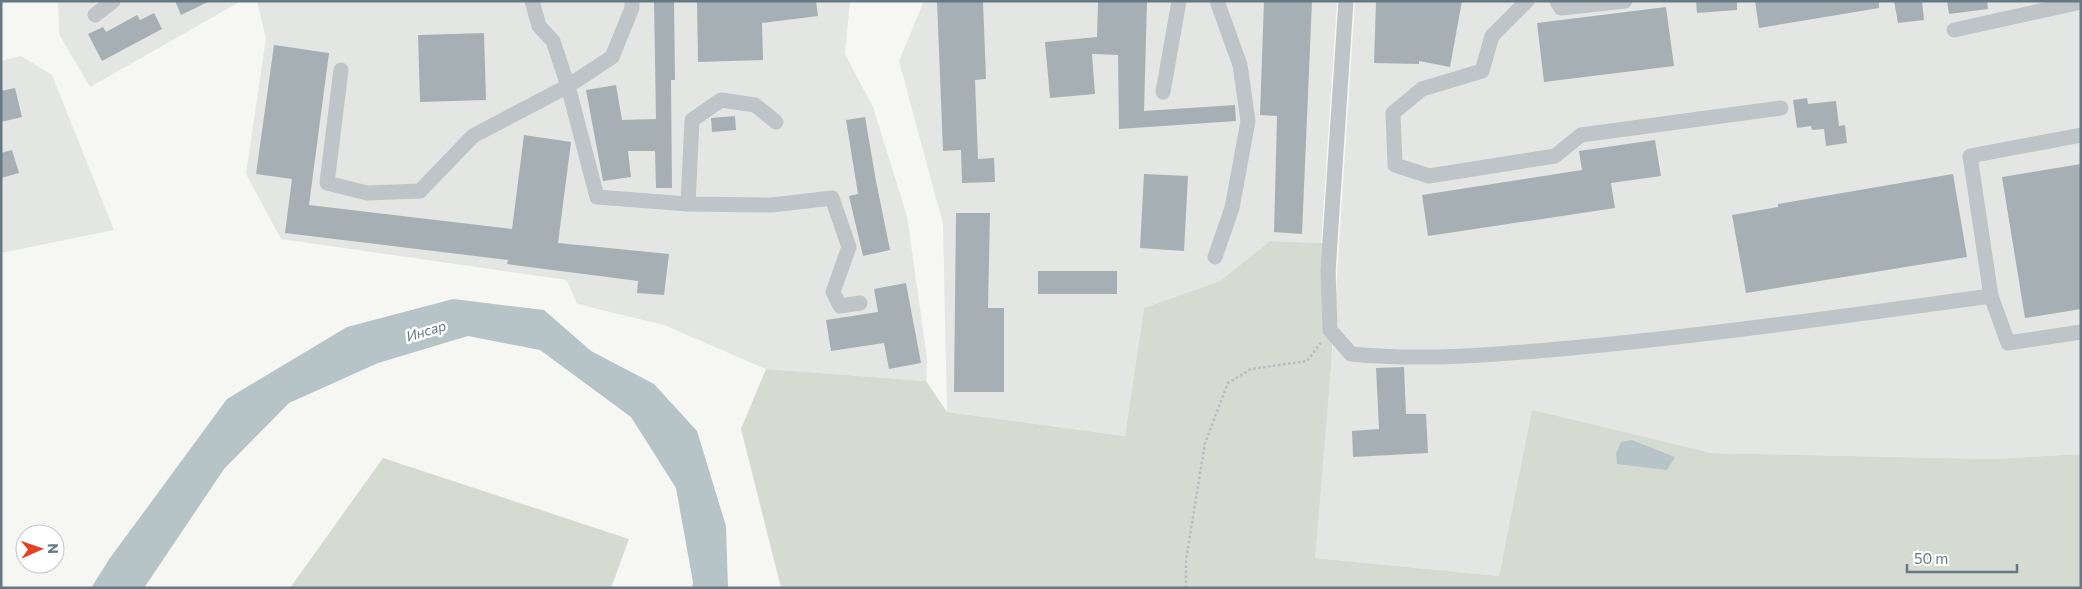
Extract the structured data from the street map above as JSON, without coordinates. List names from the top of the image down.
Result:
{
  "water": ["Инсар"],
  "scale_bar": "50 m",
  "north": "right"
}
